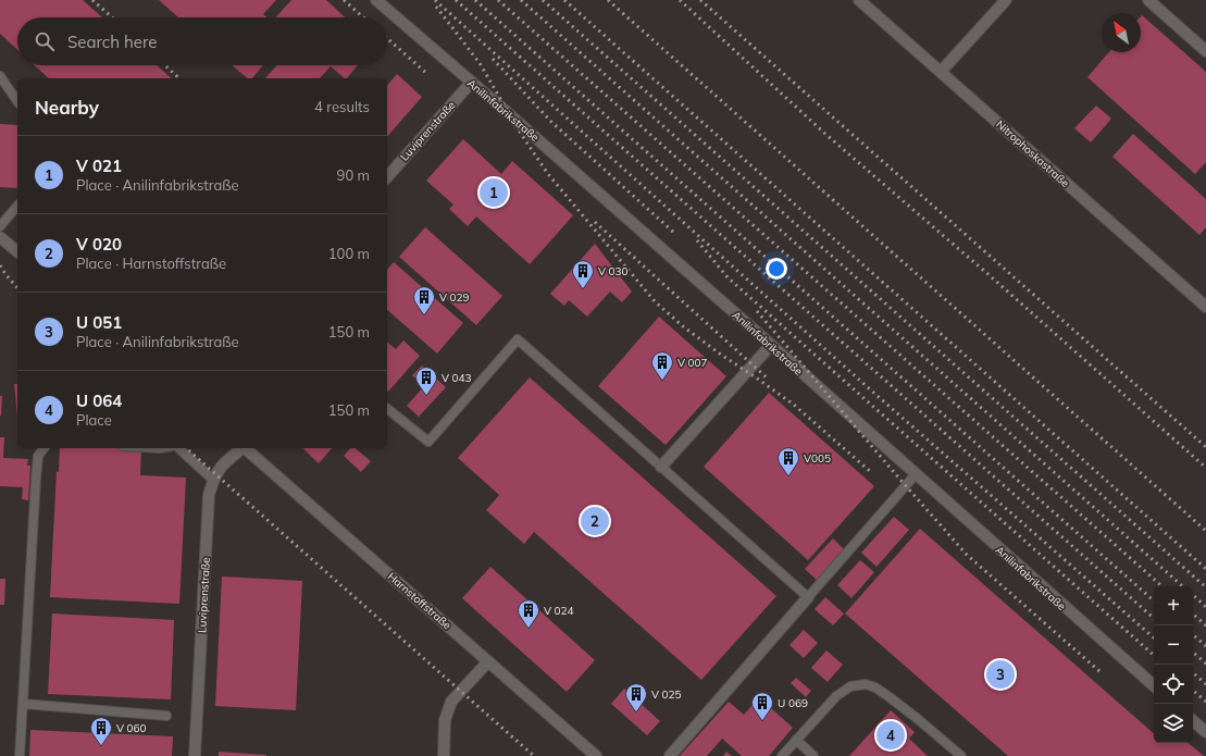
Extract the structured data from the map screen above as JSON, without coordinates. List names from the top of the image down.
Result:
{
  "streets": {
    "street": [
      "Anilinfabrikstraße",
      "Luviprenstraße",
      "Nitrophoskastraße",
      "Harnstoffstraße"
    ]
  },
  "crossings": [
    ["Anilinfabrikstraße", "Luviprenstraße"]
  ],
  "places": {
    "building": [
      "V 030",
      "V 029",
      "V 007",
      "V 043",
      "V005",
      "V 024",
      "V 025",
      "U 069",
      "V 060"
    ]
  },
  "north": "top left",
  "page": {
    "search": "Search here",
    "heading": ["Nearby", "4 results"],
    "list": [
      {
        "mark": "1",
        "name": "V 021",
        "note": "Place · Anilinfabrikstraße",
        "value": "90 m"
      },
      {
        "mark": "2",
        "name": "V 020",
        "note": "Place · Harnstoffstraße",
        "value": "100 m"
      },
      {
        "mark": "3",
        "name": "U 051",
        "note": "Place · Anilinfabrikstraße",
        "value": "150 m"
      },
      {
        "mark": "4",
        "name": "U 064",
        "note": "Place",
        "value": "150 m"
      }
    ],
    "pins": [
      "1",
      "2",
      "3",
      "4"
    ],
    "map_buttons": ["+", "−"]
  }
}
